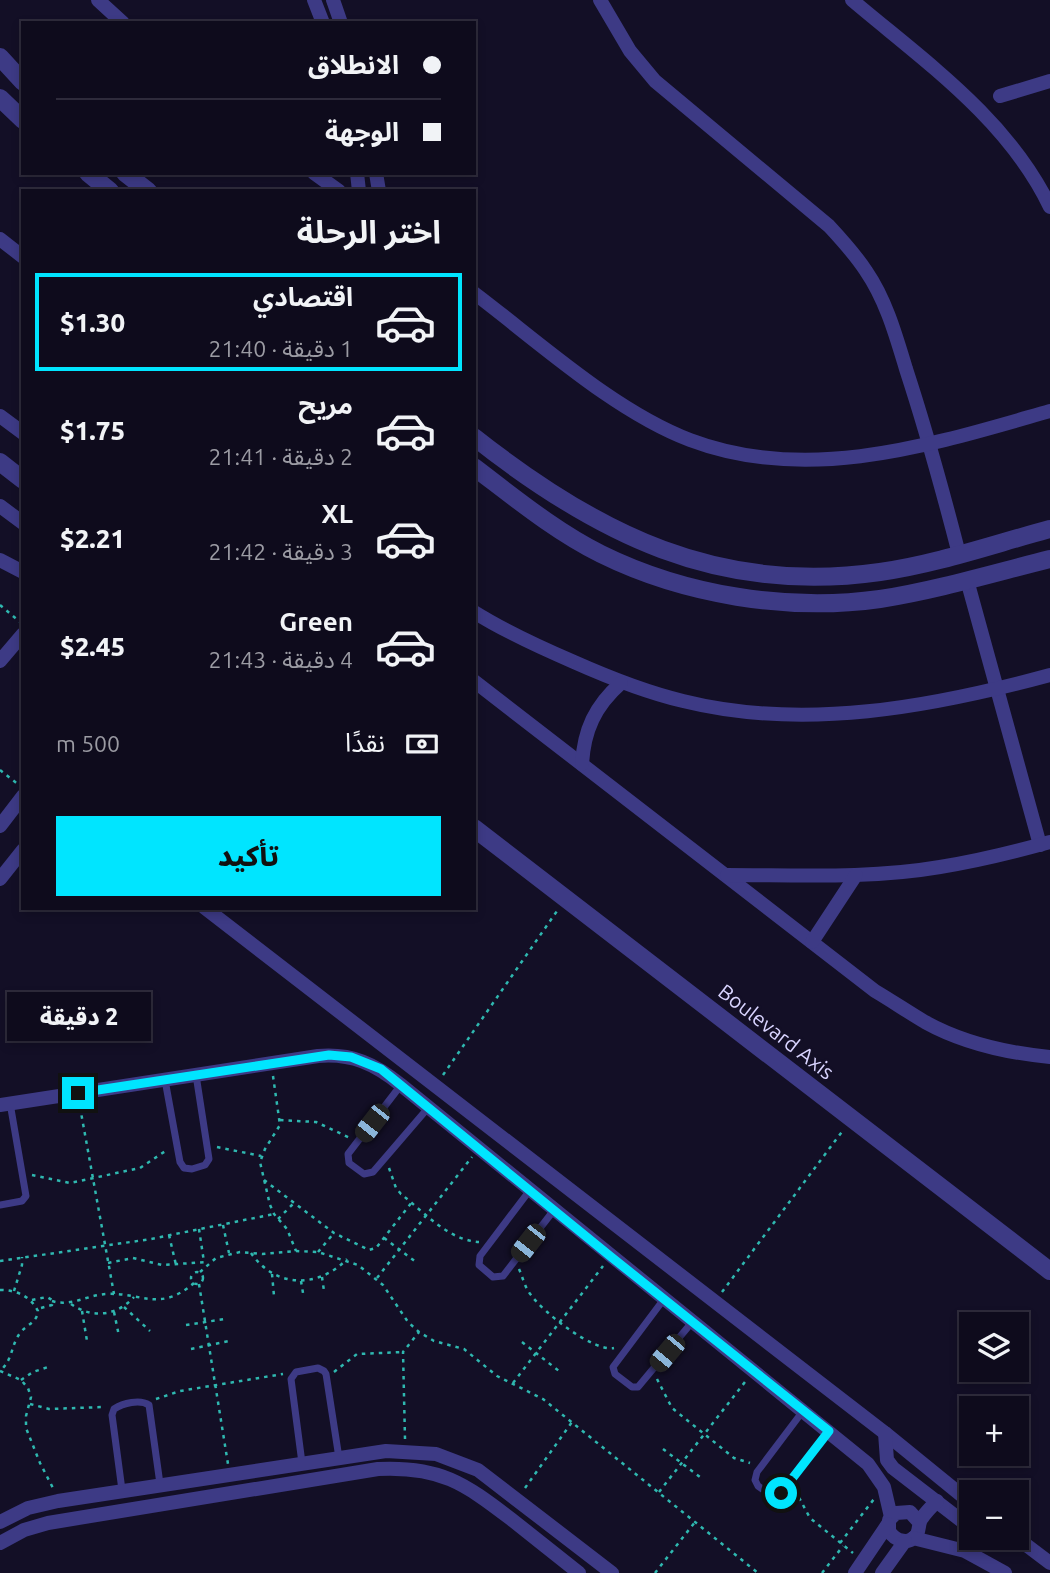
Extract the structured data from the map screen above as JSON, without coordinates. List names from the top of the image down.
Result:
{
  "streets": {
    "street": ["Boulevard Axis"]
  },
  "page": {
    "banner": ["الانطلاق", "الوجهة"],
    "heading": "اختر الرحلة",
    "list": [
      {
        "name": "اقتصادي",
        "note": "1 دقيقة · 21:40",
        "value": "$1.30"
      },
      {
        "name": "مريح",
        "note": "2 دقيقة · 21:41",
        "value": "$1.75"
      },
      {
        "name": "XL",
        "note": "3 دقيقة · 21:42",
        "value": "$2.21"
      },
      {
        "name": "Green",
        "note": "4 دقيقة · 21:43",
        "value": "$2.45"
      }
    ],
    "pay": ["نقدًا", "500 m"],
    "buttons": "تأكيد",
    "bubble": "2 دقيقة",
    "map_buttons": ["+", "−"]
  }
}
